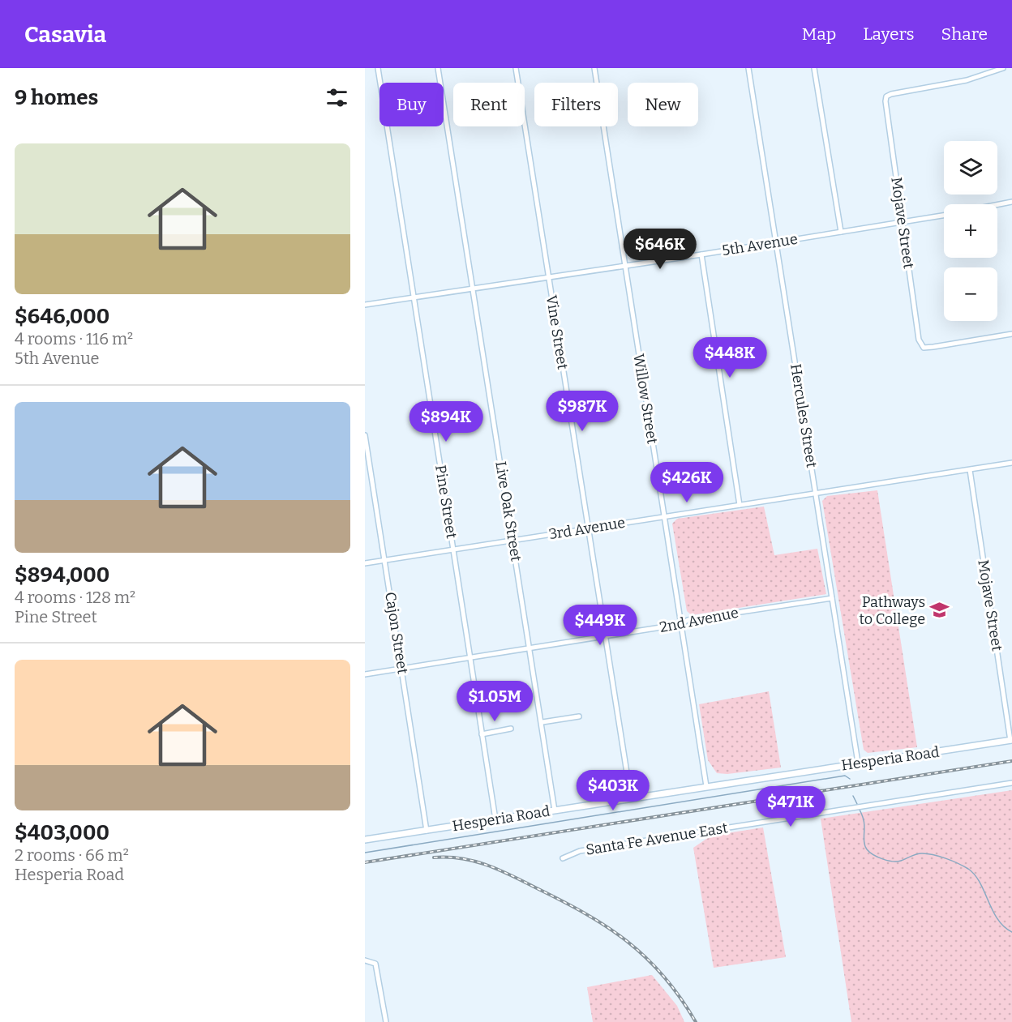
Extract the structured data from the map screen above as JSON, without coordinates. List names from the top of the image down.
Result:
{
  "streets": {
    "main road": ["Hesperia Road"],
    "street": [
      "Mojave Street",
      "5th Avenue",
      "Vine Street",
      "Willow Street",
      "Hercules Street",
      "Pine Street",
      "Live Oak Street",
      "3rd Avenue",
      "2nd Avenue",
      "Cajon Street",
      "Santa Fe Avenue East"
    ]
  },
  "crossings": [
    ["Mojave Street", "5th Avenue"],
    ["Mojave Street", "3rd Avenue"],
    ["Mojave Street", "Hesperia Road"],
    ["5th Avenue", "Vine Street"],
    ["5th Avenue", "Willow Street"],
    ["5th Avenue", "Hercules Street"],
    ["5th Avenue", "Pine Street"],
    ["5th Avenue", "Live Oak Street"],
    ["Vine Street", "3rd Avenue"],
    ["Vine Street", "2nd Avenue"],
    ["Vine Street", "Hesperia Road"],
    ["Willow Street", "3rd Avenue"],
    ["Willow Street", "2nd Avenue"],
    ["Willow Street", "Hesperia Road"],
    ["Hercules Street", "3rd Avenue"],
    ["Hercules Street", "2nd Avenue"],
    ["Hercules Street", "Hesperia Road"],
    ["Pine Street", "3rd Avenue"],
    ["Pine Street", "2nd Avenue"],
    ["Pine Street", "Hesperia Road"],
    ["Live Oak Street", "3rd Avenue"],
    ["Live Oak Street", "2nd Avenue"],
    ["Live Oak Street", "Hesperia Road"],
    ["3rd Avenue", "Cajon Street"],
    ["2nd Avenue", "Cajon Street"],
    ["Cajon Street", "Hesperia Road"]
  ],
  "places": {
    "school or university": ["Pathways to College"]
  },
  "page": {
    "header": "Casavia",
    "nav": ["Map", "Layers", "Share"],
    "heading": "9 homes",
    "chip": [
      "Buy",
      "Rent",
      "Filters",
      "New"
    ],
    "list": [
      {
        "name": "$646,000",
        "note": "4 rooms · 116 m² · 5th Avenue"
      },
      {
        "name": "$894,000",
        "note": "4 rooms · 128 m² · Pine Street"
      },
      {
        "name": "$403,000",
        "note": "2 rooms · 66 m² · Hesperia Road"
      }
    ],
    "map_buttons": ["+", "−"],
    "price": [
      "$646K",
      "$448K",
      "$987K",
      "$894K",
      "$426K",
      "$449K",
      "$1.05M",
      "$403K",
      "$471K"
    ]
  }
}
